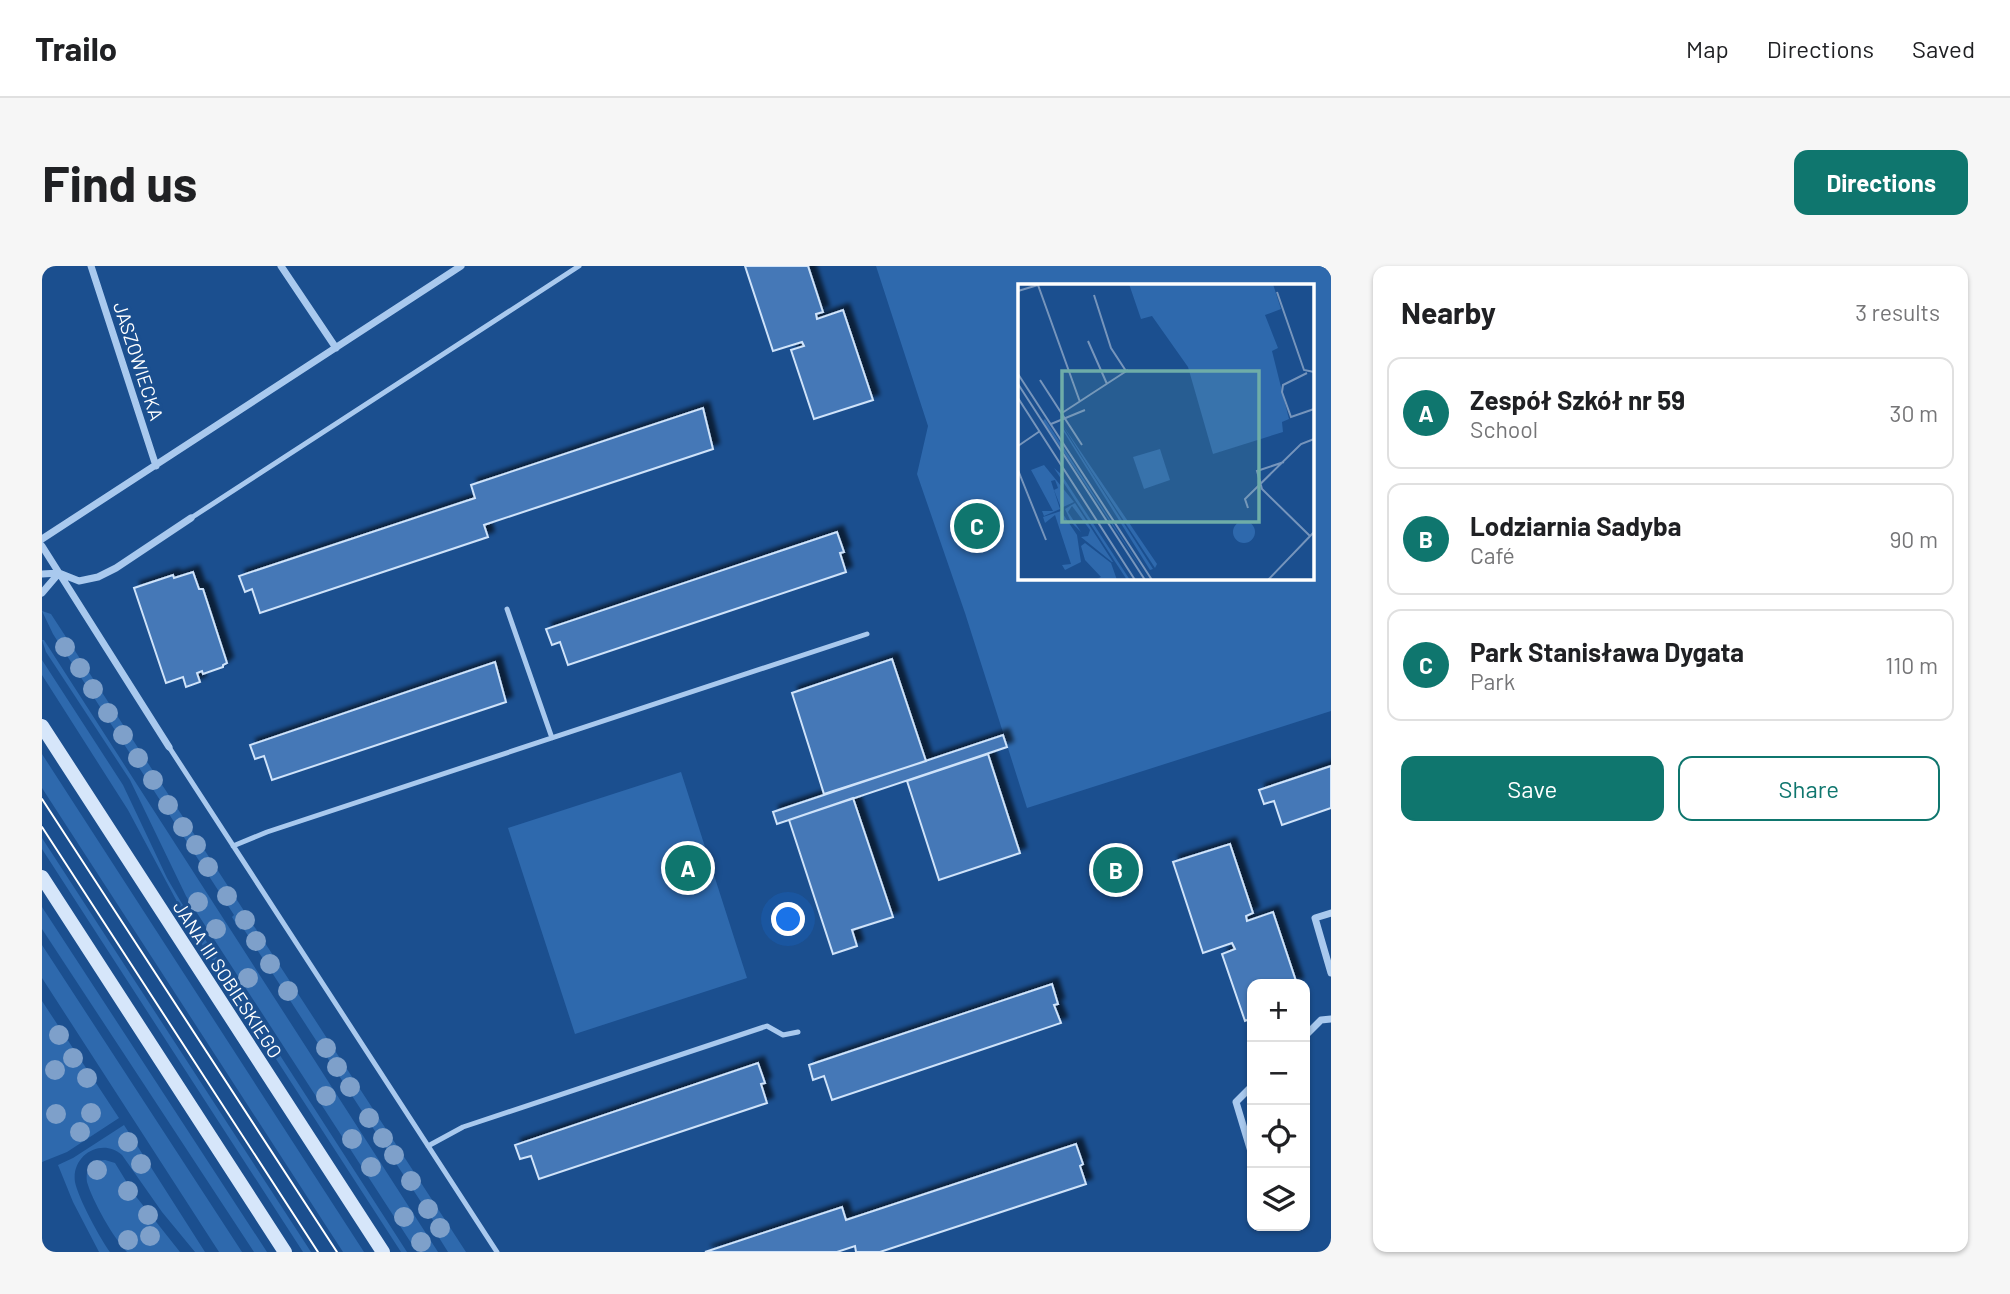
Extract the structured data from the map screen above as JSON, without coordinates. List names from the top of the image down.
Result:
{
  "streets": {
    "main road": ["JANA III SOBIESKIEGO"],
    "street": ["JASZOWIECKA"]
  },
  "page": {
    "header": "Trailo",
    "nav": ["Map", "Directions", "Saved"],
    "buttons": [
      "Directions",
      ["Save", "Share"]
    ],
    "title": "Find us",
    "heading": ["Nearby", "3 results"],
    "list": [
      {
        "mark": "A",
        "name": "Zespół Szkół nr 59",
        "note": "School",
        "value": "30 m"
      },
      {
        "mark": "B",
        "name": "Lodziarnia Sadyba",
        "note": "Café",
        "value": "90 m"
      },
      {
        "mark": "C",
        "name": "Park Stanisława Dygata",
        "note": "Park",
        "value": "110 m"
      }
    ],
    "pins": ["C", "A", "B"],
    "map_buttons": ["+", "−"]
  }
}
